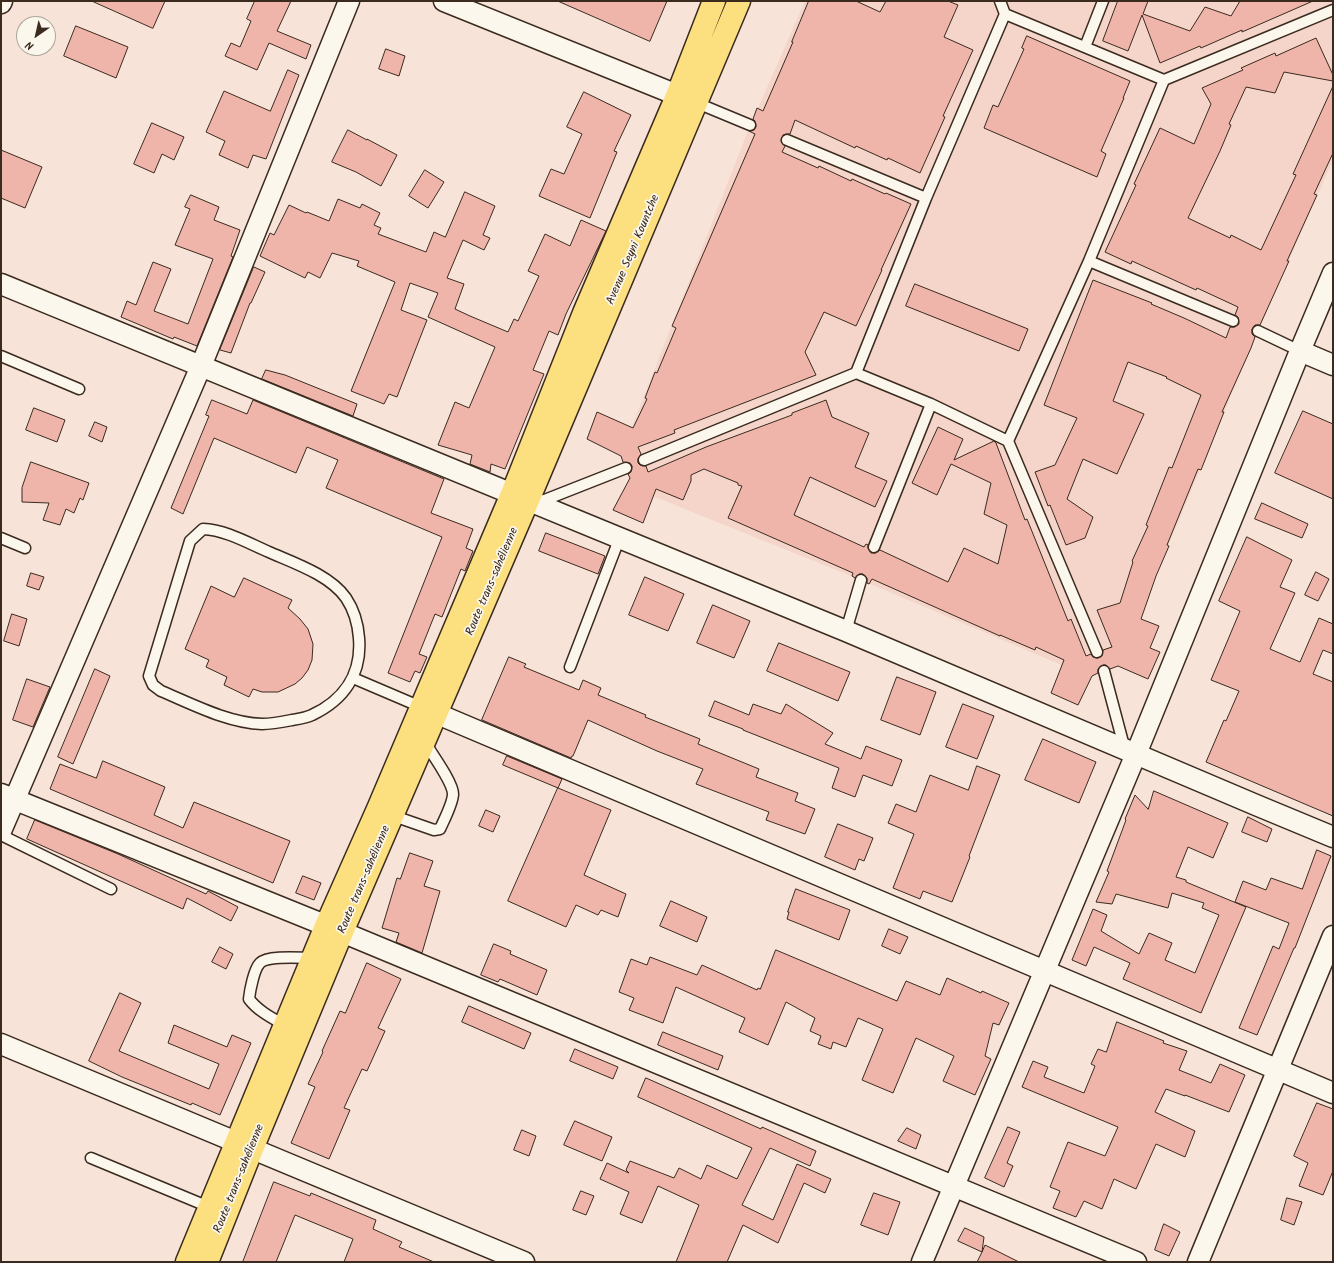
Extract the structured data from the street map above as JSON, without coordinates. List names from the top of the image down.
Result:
{
  "streets": {
    "highway": ["Avenue Seyni Kountche", "Route trans-sahélienne"]
  },
  "crossings": [
    ["Avenue Seyni Kountche", "Route trans-sahélienne"]
  ],
  "north": "bottom left"
}
